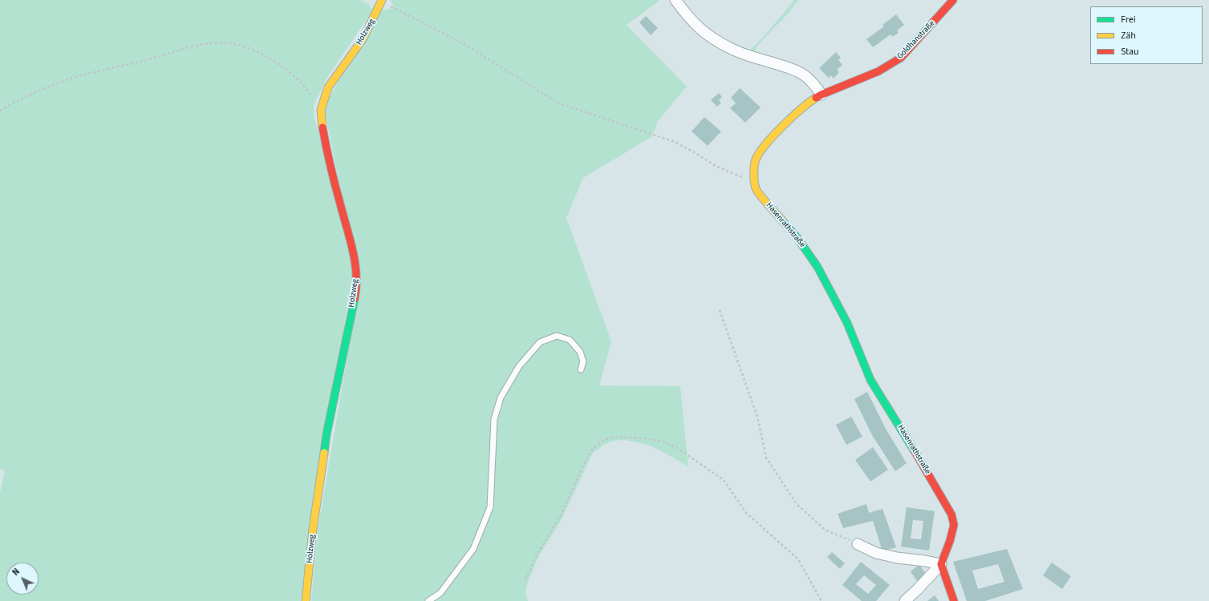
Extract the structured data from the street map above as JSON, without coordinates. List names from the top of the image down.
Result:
{
  "streets": {
    "street": ["Holzweg", "Goldhanstraße", "Hasenrathstraße"]
  },
  "legend": ["Frei", "Zäh", "Stau"],
  "north": "top left"
}
